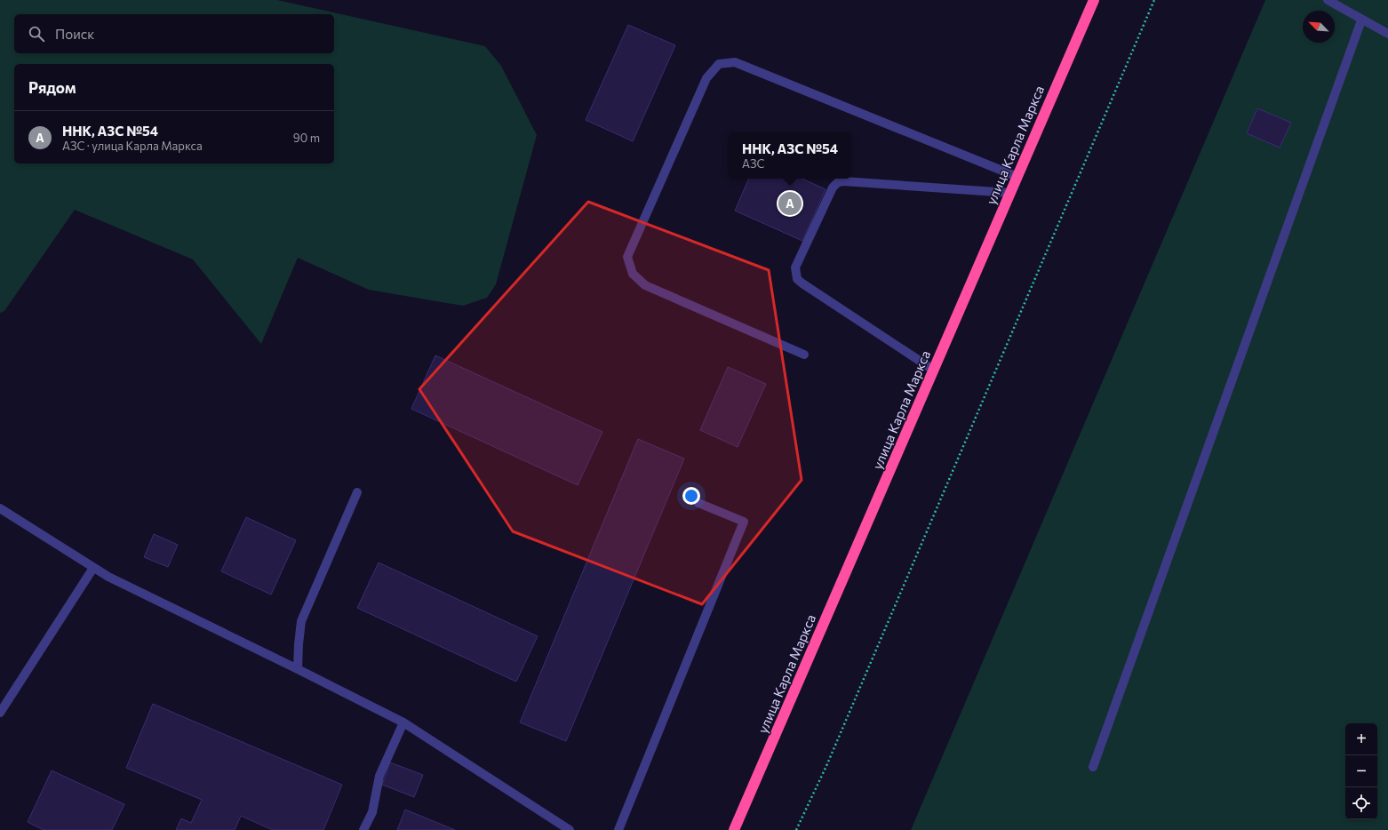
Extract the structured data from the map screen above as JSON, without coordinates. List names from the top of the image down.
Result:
{
  "streets": {
    "highway": ["улица Карла Маркса"]
  },
  "north": "top left",
  "page": {
    "search": "Поиск",
    "heading": "Рядом",
    "list": [
      {
        "mark": "A",
        "name": "ННК, АЗС №54",
        "note": "АЗС · улица Карла Маркса",
        "value": "90 m"
      }
    ],
    "popup": ["ННК, АЗС №54", "АЗС"],
    "pins": "A",
    "map_buttons": ["+", "−"]
  }
}
